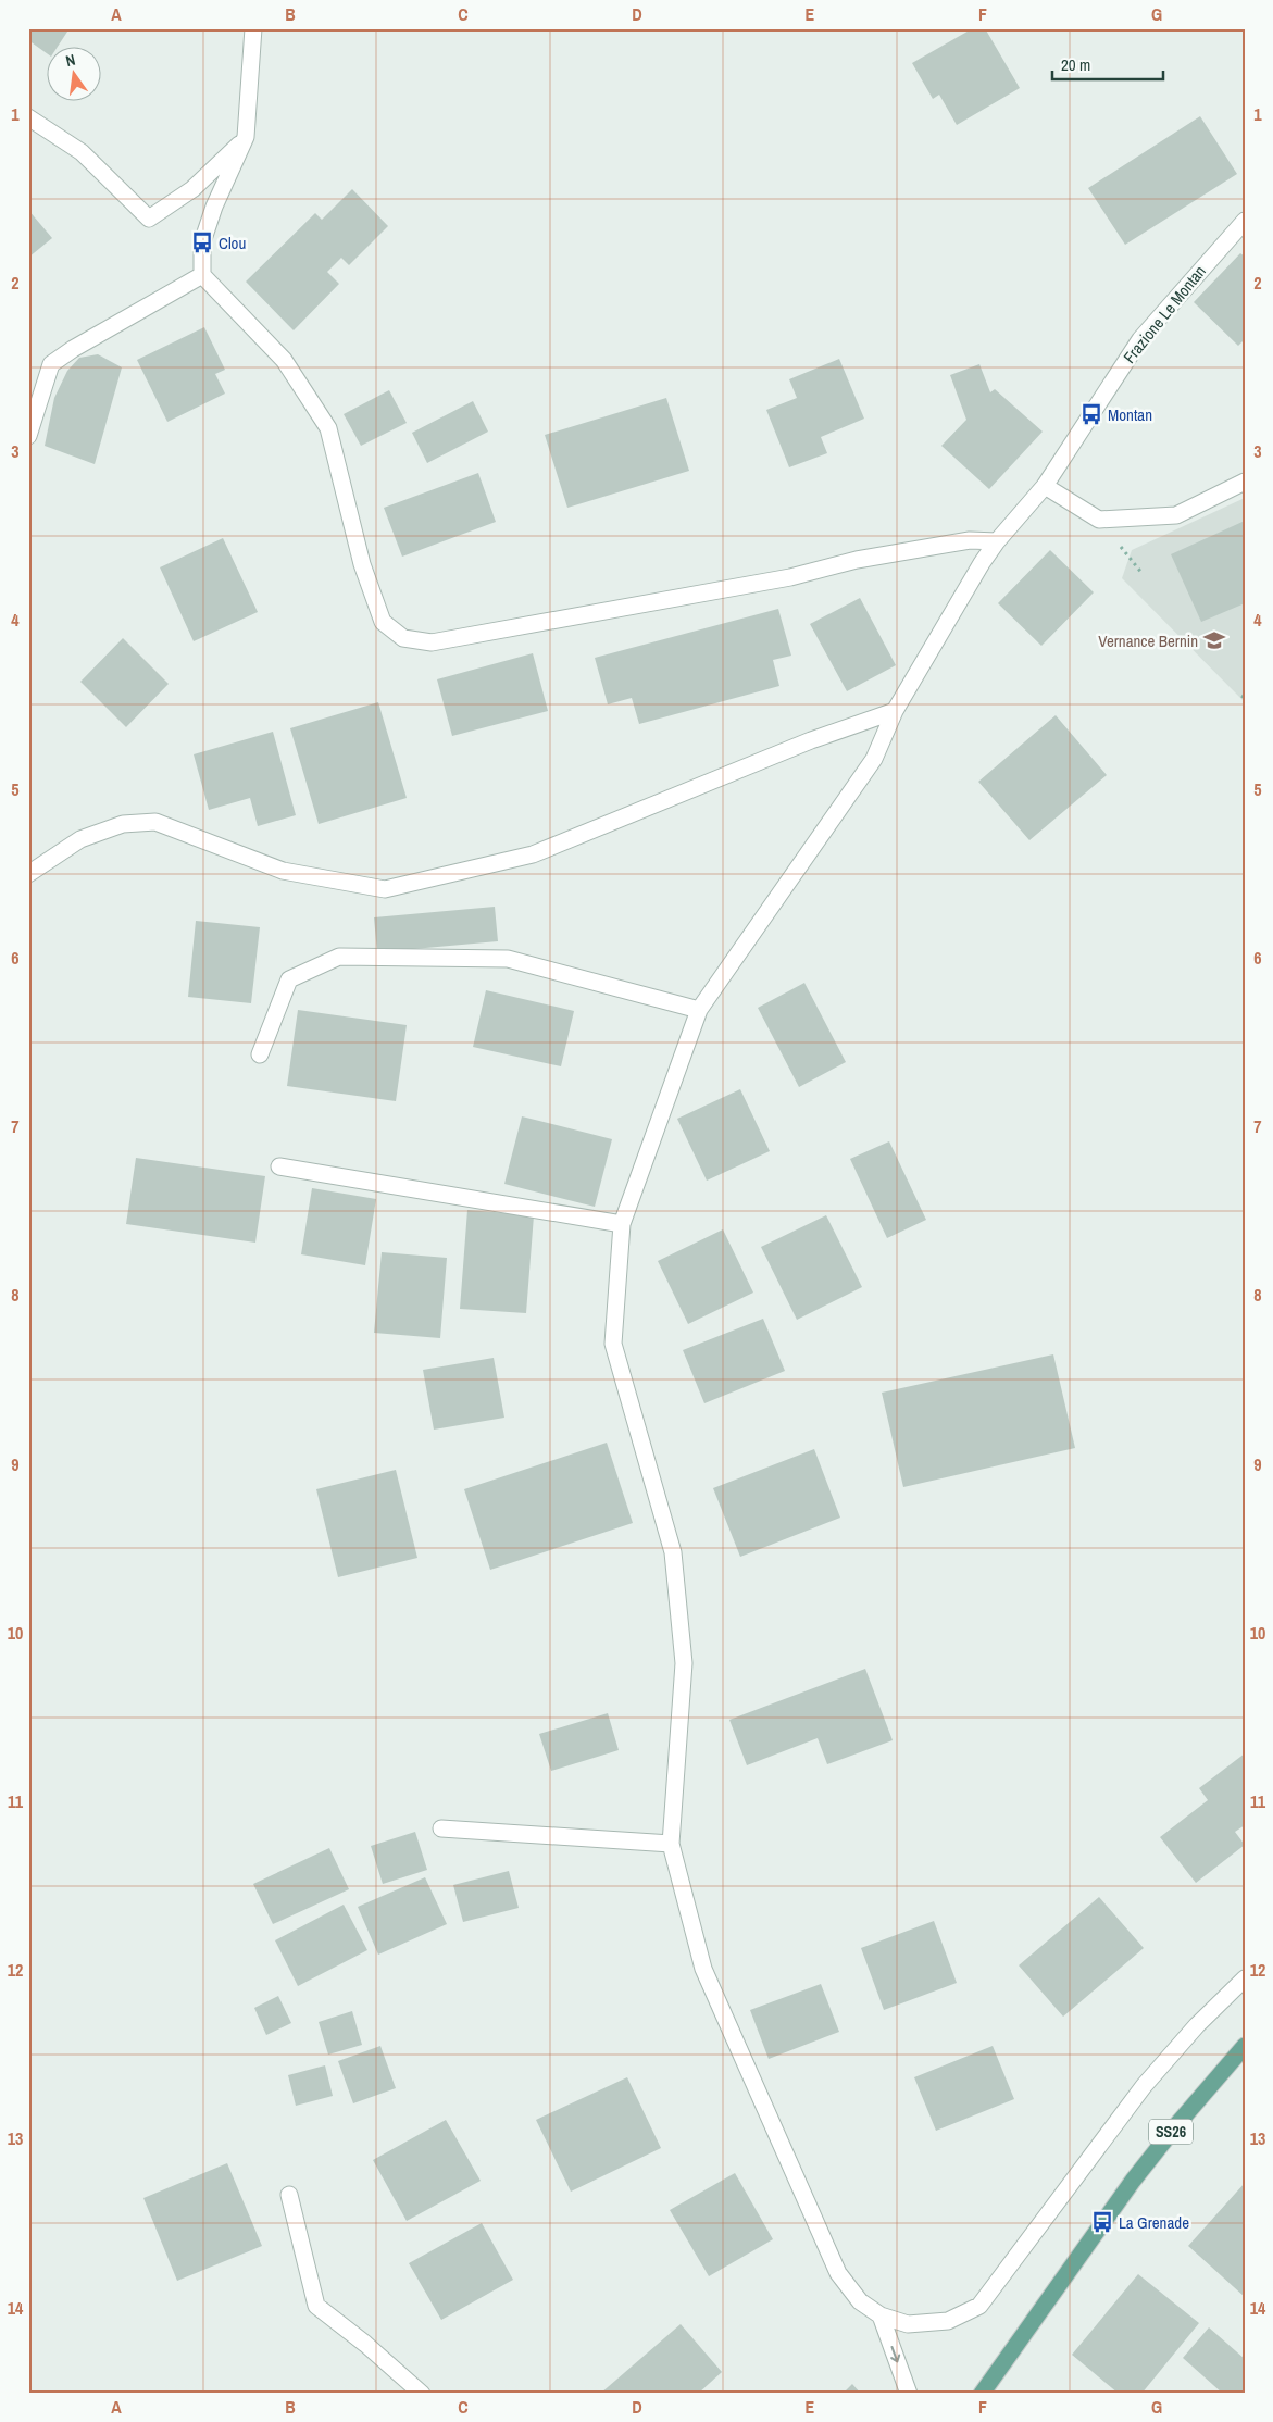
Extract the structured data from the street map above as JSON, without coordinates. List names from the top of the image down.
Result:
{
  "streets": {
    "main road": ["SS26"],
    "street": ["Frazione Le Montan"]
  },
  "places": {
    "bus stop": ["Clou", "Montan", "La Grenade"],
    "school or university": ["Vernance Bernin"]
  },
  "scale_bar": "20 m",
  "north": "top",
  "grid": {
    "columns": [
      "A",
      "B",
      "C",
      "D",
      "E",
      "F",
      "G"
    ],
    "rows": [
      "1",
      "2",
      "3",
      "4",
      "5",
      "6",
      "7",
      "8",
      "9",
      "10",
      "11",
      "12",
      "13",
      "14"
    ]
  }
}
